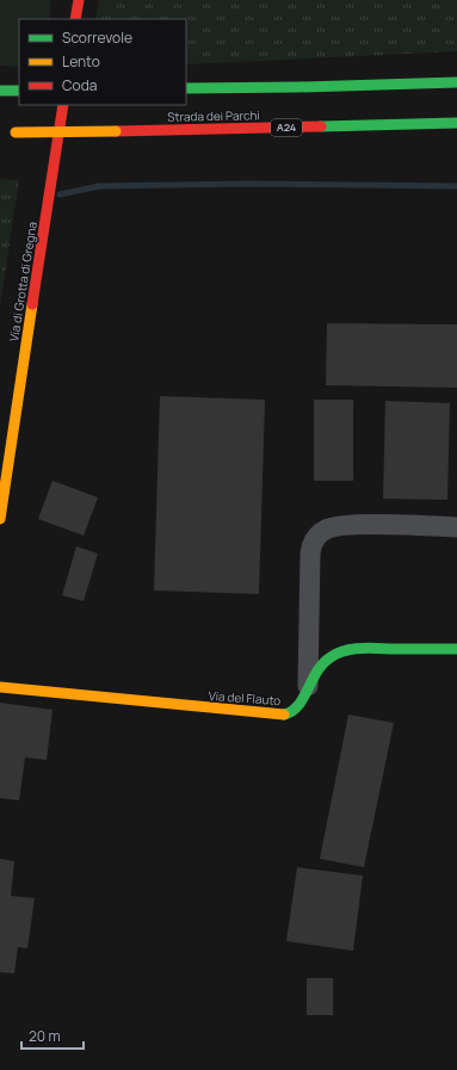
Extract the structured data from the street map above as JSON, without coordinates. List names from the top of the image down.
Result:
{
  "streets": {
    "main road": [
      "Strada dei Parchi",
      "A24",
      "Via di Grotta di Gregna",
      "Via del Flauto"
    ]
  },
  "legend": ["Scorrevole", "Lento", "Coda"],
  "scale_bar": "20 m"
}
